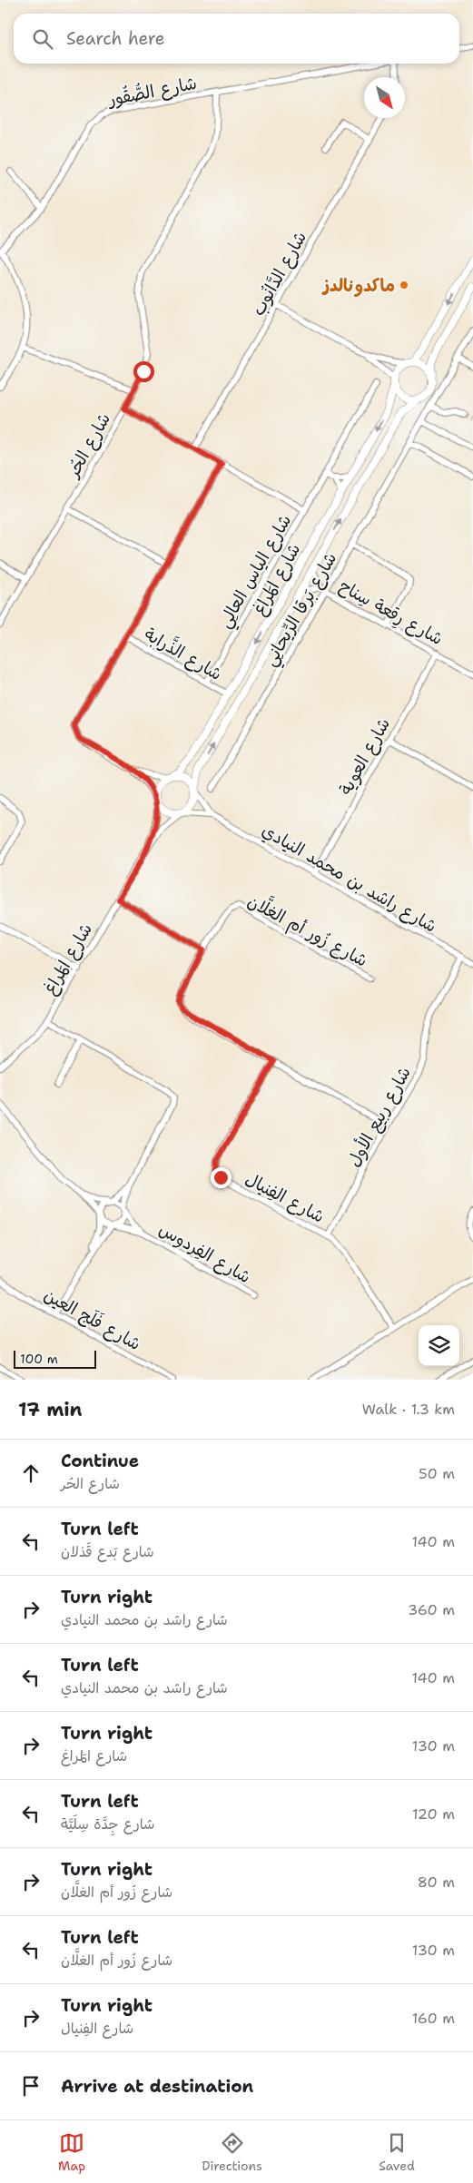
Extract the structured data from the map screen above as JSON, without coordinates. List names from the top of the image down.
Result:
{
  "streets": {
    "street": [
      "شارع الصُّقُور",
      "شارع الدَّانُوب",
      "شارع الحُر",
      "شارع الياس العالِي",
      "شارع المَراغ",
      "شارع بَرقا الرِّيحانِي",
      "شارع رِقعة سِناح",
      "شارع الذَّرابة",
      "شارع العوية",
      "شارع راشد بن محمد النيادي",
      "شارع زُور أم الغلَّان",
      "شارع ربيع الأول",
      "شارع الفِنيال",
      "شارع الفِردوس",
      "شارع فَلَج العين"
    ]
  },
  "crossings": [
    ["شارع الصُّقُور", "شارع الحُر"],
    ["شارع الياس العالِي", "شارع الذَّرابة"],
    ["شارع المَراغ", "شارع رِقعة سِناح"],
    ["شارع المَراغ", "شارع الذَّرابة"],
    ["شارع المَراغ", "شارع راشد بن محمد النيادي"],
    ["شارع بَرقا الرِّيحانِي", "شارع رِقعة سِناح"],
    ["شارع رِقعة سِناح", "شارع العوية"],
    ["شارع العوية", "شارع راشد بن محمد النيادي"],
    ["شارع راشد بن محمد النيادي", "شارع ربيع الأول"],
    ["شارع زُور أم الغلَّان", "شارع ربيع الأول"],
    ["شارع زُور أم الغلَّان", "شارع الفِنيال"],
    ["شارع ربيع الأول", "شارع الفِنيال"]
  ],
  "places": ["ماكدونالدز"],
  "scale_bar": "100 m",
  "north": "bottom right",
  "page": {
    "search": "Search here",
    "scale": "100 m",
    "heading": ["17 min", "Walk · 1.3 km"],
    "list": [
      ["Continue", "شارع الحُر", "50 m"],
      ["Turn left", "شارع بَدع قَذلان", "140 m"],
      ["Turn right", "شارع راشد بن محمد النيادي", "360 m"],
      ["Turn left", "شارع راشد بن محمد النيادي", "140 m"],
      ["Turn right", "شارع المَراغ", "130 m"],
      ["Turn left", "شارع جِدَّة سِلَيَّة", "120 m"],
      ["Turn right", "شارع زُور أم الغلَّان", "80 m"],
      ["Turn left", "شارع زُور أم الغلَّان", "130 m"],
      ["Turn right", "شارع الفِنيال", "160 m"],
      "Arrive at destination"
    ],
    "nav": ["Map", "Directions", "Saved"]
  }
}
